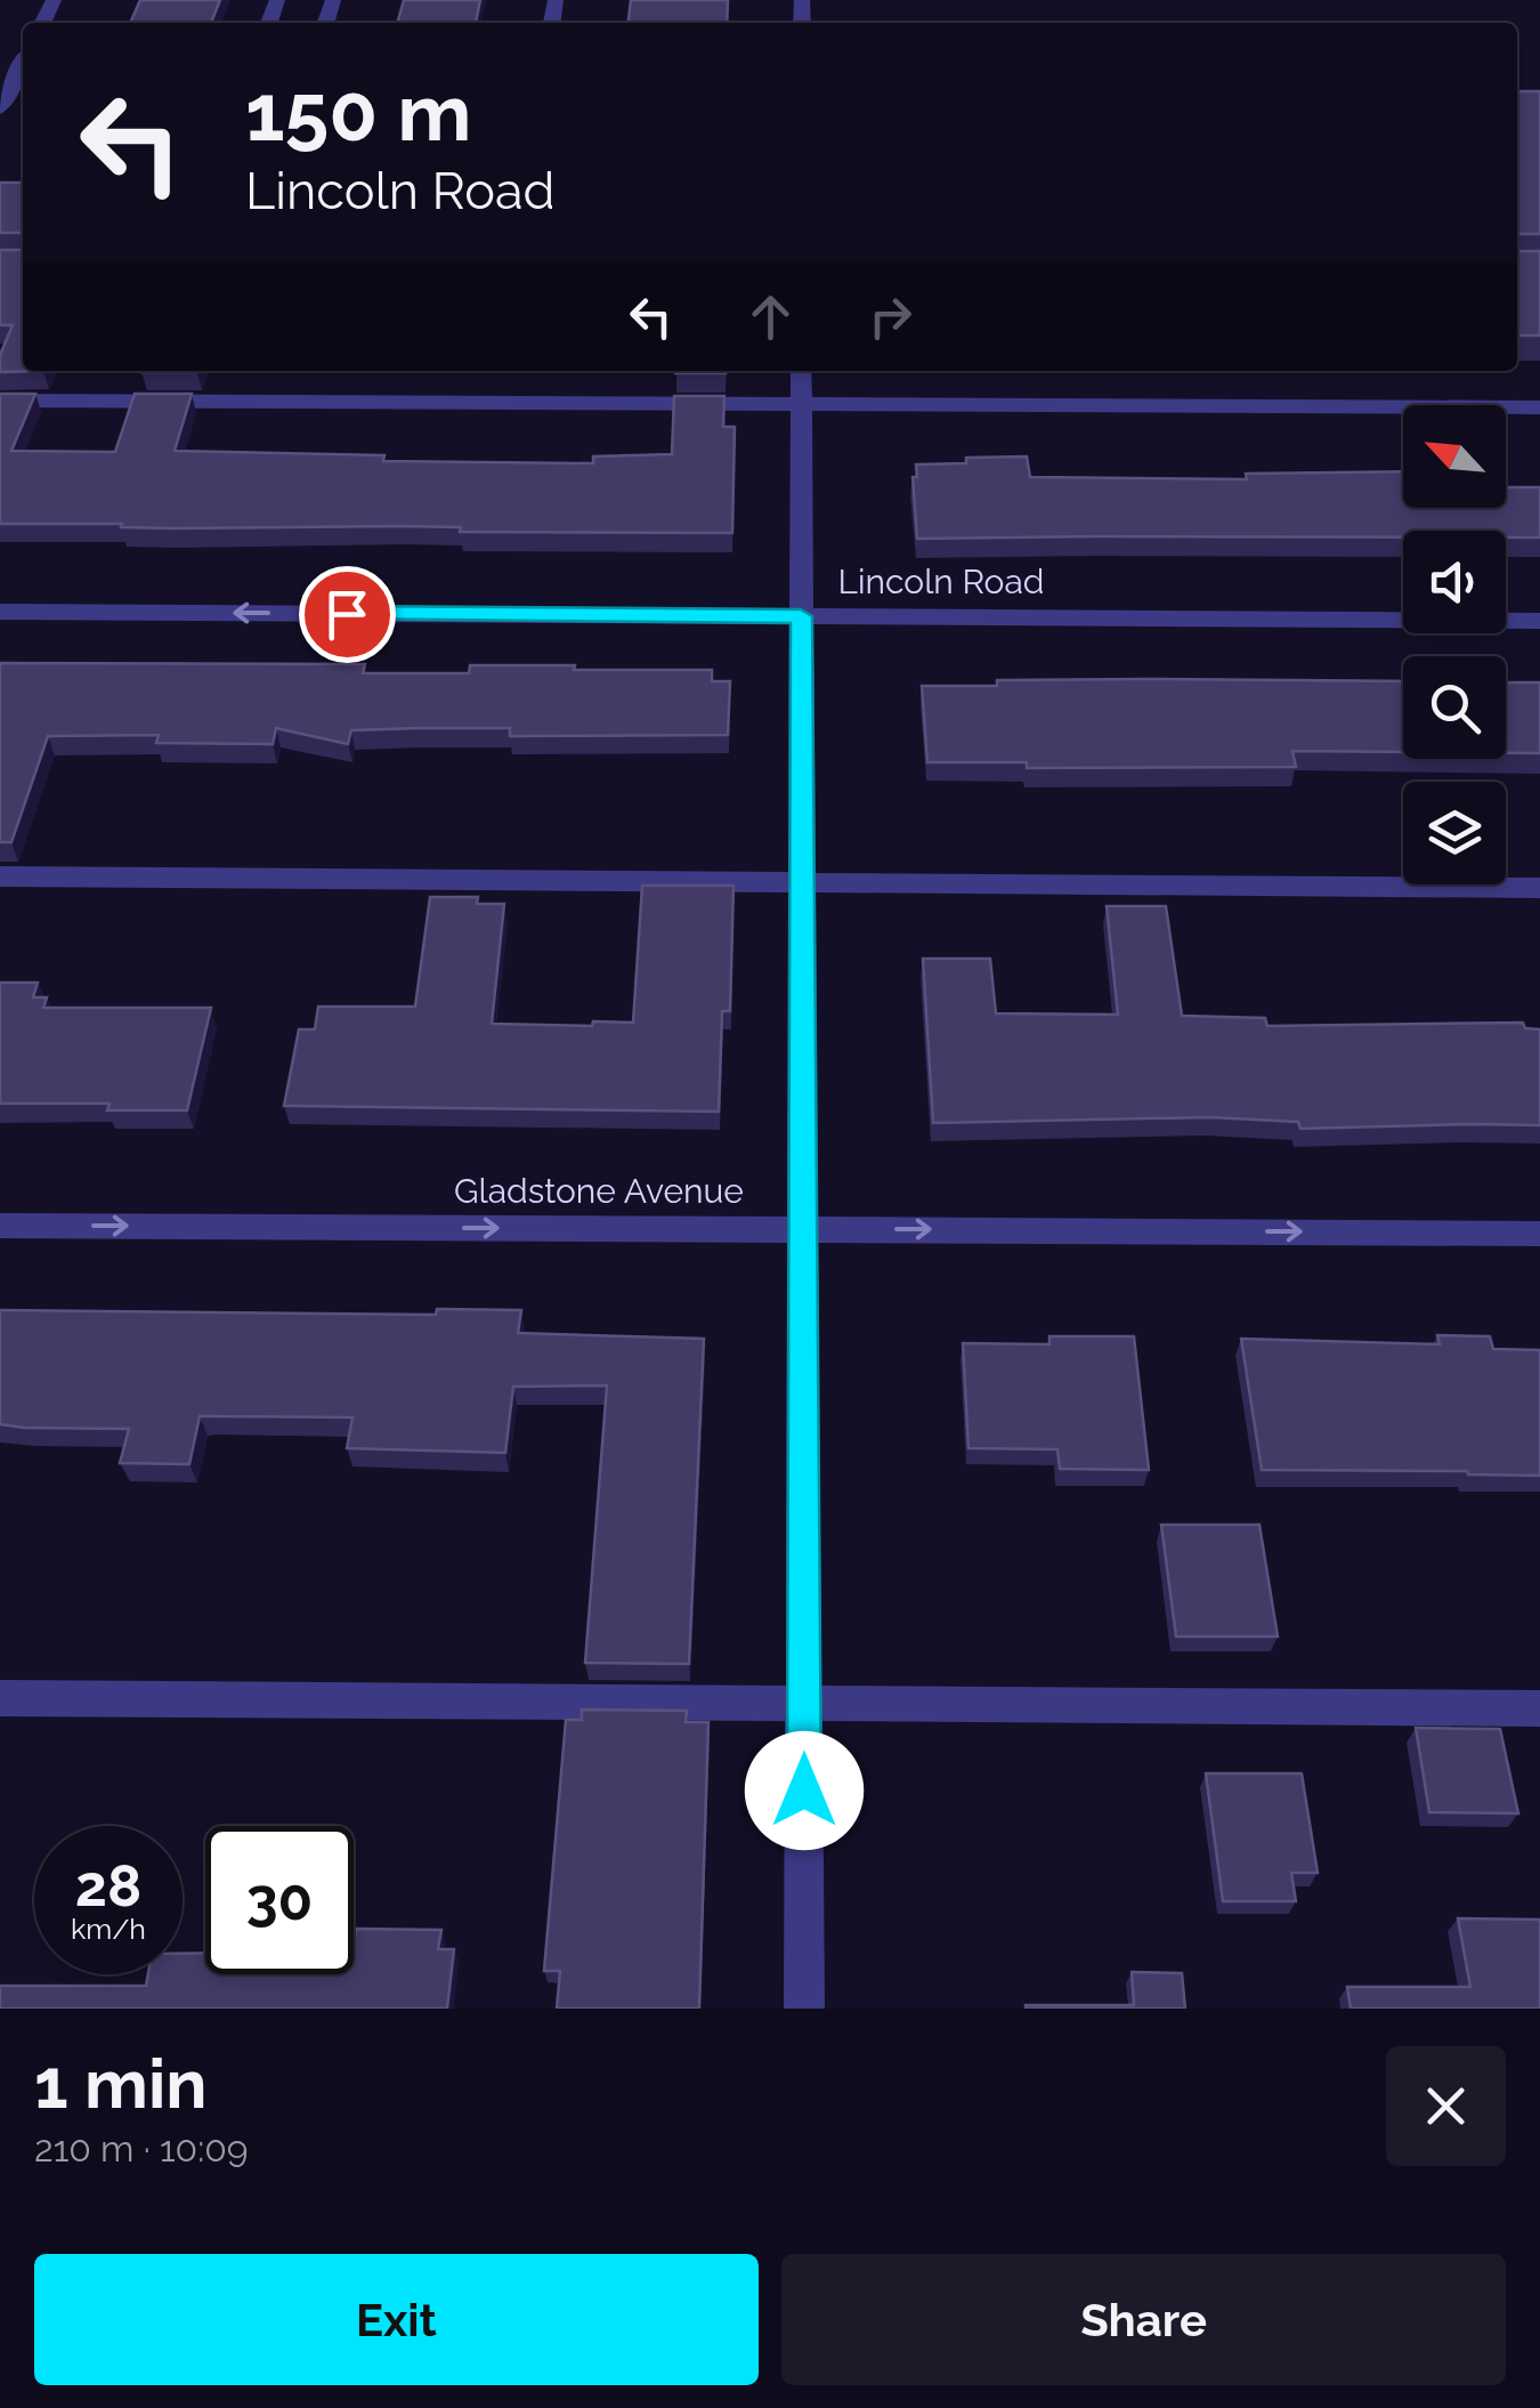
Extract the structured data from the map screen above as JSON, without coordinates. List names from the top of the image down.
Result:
{
  "streets": {
    "street": ["Lincoln Road", "Gladstone Avenue"]
  },
  "one_way": ["Gladstone Avenue"],
  "north": "top left",
  "page": {
    "turn": ["150 m", "Lincoln Road"],
    "speed": "28 km/h",
    "limit": "30",
    "heading": ["1 min", "210 m · 10:09"],
    "buttons": ["Exit", "Share"]
  }
}
